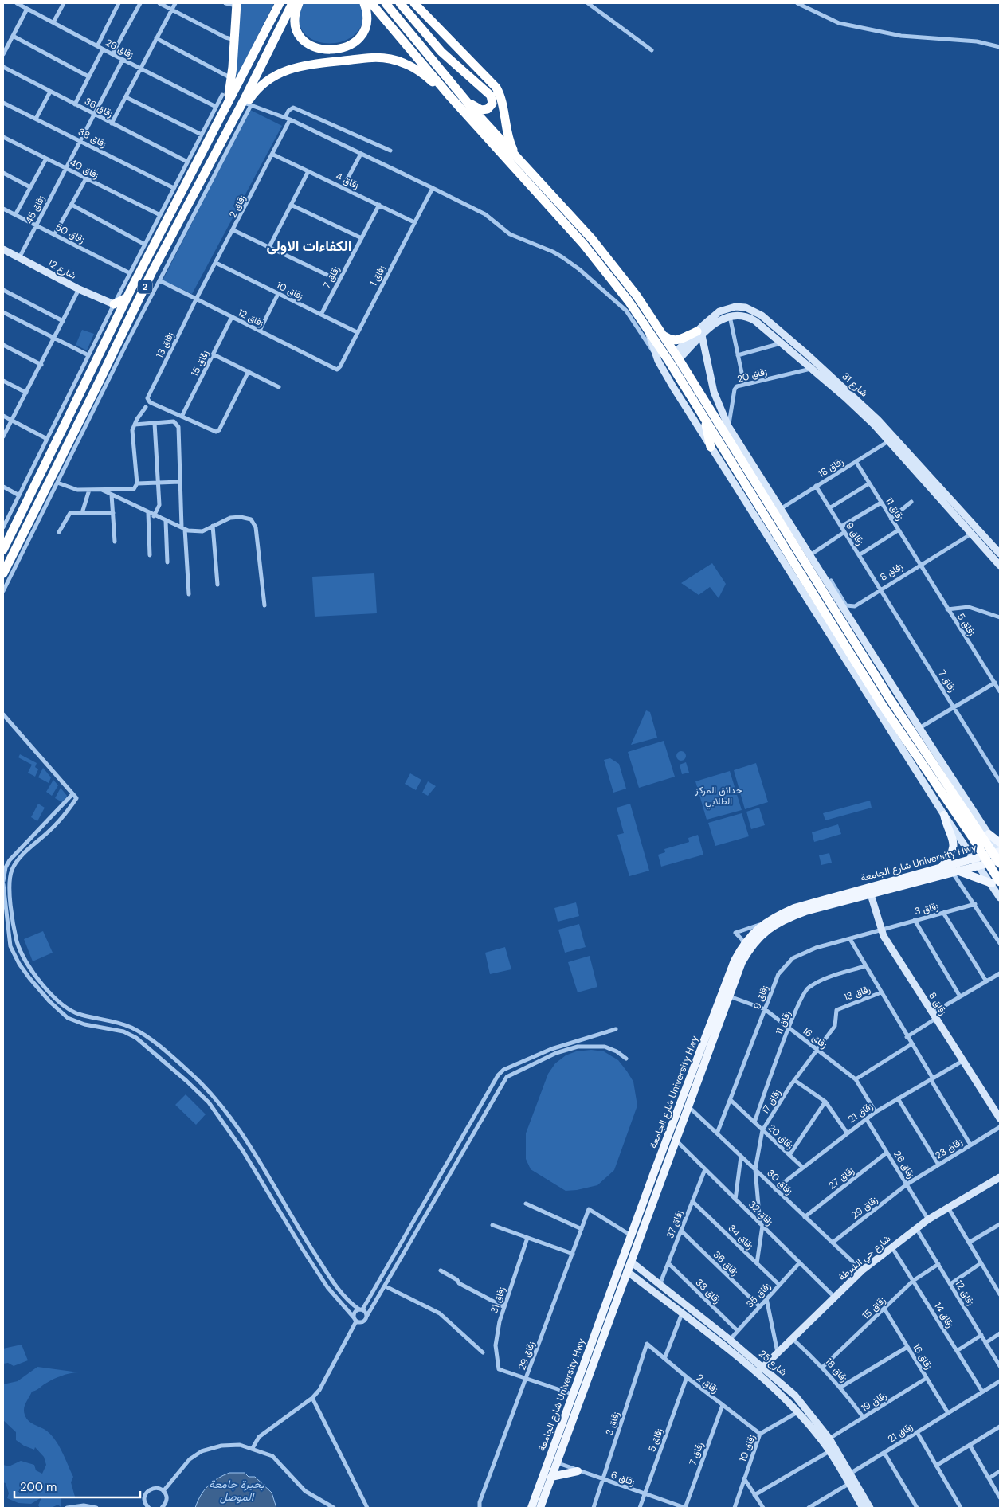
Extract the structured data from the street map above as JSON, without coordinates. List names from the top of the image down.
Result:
{
  "streets": {
    "highway": ["2"],
    "main road": ["شارع الجامعة University Hwy"],
    "street": [
      "زقاق 26",
      "زقاق 36",
      "زقاق 38",
      "زقاق 40",
      "زقاق 4",
      "زقاق 2",
      "زقاق 45",
      "زقاق 50",
      "شارع 12",
      "زقاق 1",
      "زقاق 7",
      "زقاق 10",
      "زقاق 12",
      "زقاق 13",
      "زقاق 15",
      "زقاق 20",
      "شارع 31",
      "زقاق 18",
      "زقاق 11",
      "زقاق 9",
      "زقاق 8",
      "زقاق 5",
      "زقاق 3",
      "زقاق 16",
      "زقاق 17",
      "زقاق 21",
      "زقاق 23",
      "زقاق 27",
      "زقاق 30",
      "زقاق 29",
      "زقاق 32",
      "زقاق 37",
      "زقاق 34",
      "شارع حي الشرطة",
      "زقاق 35",
      "زقاق 31",
      "زقاق 14",
      "شارع 25",
      "زقاق 19",
      "زقاق 6"
    ]
  },
  "crossings": [
    ["زقاق 26", "2"],
    ["زقاق 26", "زقاق 21"],
    ["زقاق 26", "زقاق 23"],
    ["زقاق 26", "زقاق 27"],
    ["زقاق 26", "زقاق 29"],
    ["زقاق 26", "شارع حي الشرطة"],
    ["زقاق 36", "زقاق 37"],
    ["زقاق 36", "زقاق 35"],
    ["زقاق 38", "زقاق 37"],
    ["زقاق 38", "زقاق 35"],
    ["زقاق 40", "زقاق 45"],
    ["زقاق 4", "زقاق 2"],
    ["زقاق 4", "زقاق 1"],
    ["زقاق 4", "زقاق 7"],
    ["زقاق 2", "زقاق 7"],
    ["زقاق 2", "زقاق 10"],
    ["زقاق 2", "زقاق 12"],
    ["زقاق 2", "زقاق 13"],
    ["زقاق 2", "زقاق 5"],
    ["زقاق 2", "زقاق 3"],
    ["زقاق 45", "زقاق 50"],
    ["زقاق 45", "شارع 12"],
    ["زقاق 1", "زقاق 10"],
    ["زقاق 1", "زقاق 12"],
    ["زقاق 7", "زقاق 10"],
    ["زقاق 7", "زقاق 9"],
    ["زقاق 7", "زقاق 8"],
    ["زقاق 7", "زقاق 6"],
    ["زقاق 10", "شارع 25"],
    ["زقاق 12", "زقاق 13"],
    ["زقاق 12", "زقاق 15"],
    ["زقاق 12", "شارع حي الشرطة"],
    ["زقاق 13", "زقاق 15"],
    ["زقاق 13", "زقاق 16"],
    ["زقاق 13", "زقاق 17"],
    ["زقاق 15", "زقاق 18"],
    ["زقاق 15", "زقاق 16"],
    ["زقاق 15", "زقاق 14"],
    ["زقاق 20", "شارع 31"],
    ["زقاق 20", "زقاق 11"],
    ["زقاق 20", "زقاق 9"],
    ["زقاق 20", "زقاق 17"],
    ["زقاق 20", "زقاق 21"],
    ["شارع 31", "زقاق 18"],
    ["شارع 31", "زقاق 8"],
    ["زقاق 18", "زقاق 11"],
    ["زقاق 18", "زقاق 9"],
    ["زقاق 18", "شارع حي الشرطة"],
    ["زقاق 18", "زقاق 19"],
    ["زقاق 11", "زقاق 8"],
    ["زقاق 11", "زقاق 5"],
    ["زقاق 11", "زقاق 16"],
    ["زقاق 9", "زقاق 8"],
    ["زقاق 9", "زقاق 3"],
    ["زقاق 9", "زقاق 16"],
    ["زقاق 9", "زقاق 30"],
    ["زقاق 8", "زقاق 5"],
    ["زقاق 8", "شارع الجامعة University Hwy"],
    ["زقاق 8", "زقاق 3"],
    ["زقاق 8", "زقاق 21"],
    ["زقاق 5", "زقاق 6"],
    ["شارع الجامعة University Hwy", "زقاق 16"],
    ["شارع الجامعة University Hwy", "زقاق 30"],
    ["شارع الجامعة University Hwy", "زقاق 29"],
    ["شارع الجامعة University Hwy", "زقاق 32"],
    ["شارع الجامعة University Hwy", "شارع 25"],
    ["شارع الجامعة University Hwy", "زقاق 6"],
    ["زقاق 3", "زقاق 6"],
    ["زقاق 16", "زقاق 17"],
    ["زقاق 16", "زقاق 21"],
    ["زقاق 16", "زقاق 19"],
    ["زقاق 17", "زقاق 30"],
    ["زقاق 17", "زقاق 32"],
    ["زقاق 17", "زقاق 34"],
    ["زقاق 21", "زقاق 30"],
    ["زقاق 21", "زقاق 14"],
    ["زقاق 21", "شارع 25"],
    ["زقاق 23", "زقاق 29"],
    ["زقاق 27", "زقاق 30"],
    ["زقاق 30", "زقاق 29"],
    ["زقاق 30", "شارع حي الشرطة"],
    ["زقاق 29", "زقاق 31"],
    ["زقاق 32", "زقاق 37"],
    ["زقاق 32", "شارع حي الشرطة"],
    ["زقاق 32", "زقاق 35"],
    ["زقاق 37", "زقاق 34"],
    ["زقاق 37", "شارع 25"],
    ["زقاق 34", "زقاق 35"],
    ["شارع حي الشرطة", "زقاق 14"],
    ["شارع حي الشرطة", "شارع 25"],
    ["زقاق 35", "شارع 25"],
    ["شارع 25", "زقاق 19"]
  ],
  "districts": ["الكفاءات الاولى"],
  "water": ["بحيرة جامعة الموصل"],
  "parks": ["حدائق المركز الطلابي"],
  "scale_bar": "200 m"
}
